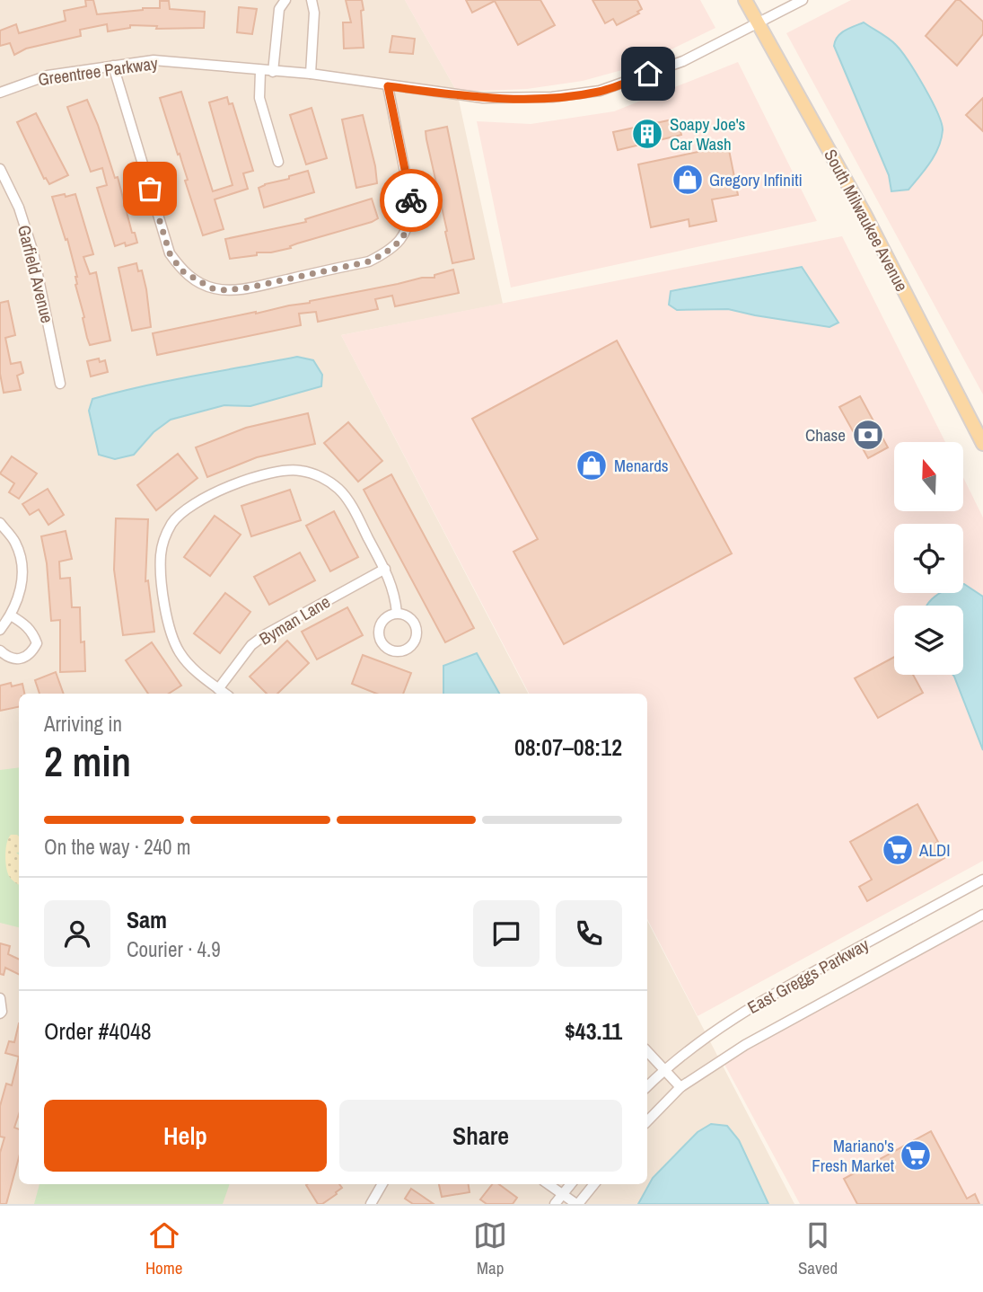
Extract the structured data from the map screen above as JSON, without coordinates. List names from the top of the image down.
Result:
{
  "streets": {
    "main road": ["South Milwaukee Avenue"],
    "street": [
      "Greentree Parkway",
      "Garfield Avenue",
      "Byman Lane",
      "East Greggs Parkway"
    ]
  },
  "crossings": [
    ["Greentree Parkway", "South Milwaukee Avenue"]
  ],
  "places": {
    "building": ["Soapy Joe's Car Wash"],
    "shop": ["Gregory Infiniti", "Menards"],
    "bank": ["Chase"],
    "supermarket": ["ALDI", "Mariano's Fresh Market"]
  },
  "north": "top",
  "page": {
    "heading": ["2 min", "Arriving in", "08:07–08:12"],
    "panel": [
      "Sam",
      "Courier · 4.9",
      "Order #4048",
      "$43.11"
    ],
    "bar": "On the way · 240 m",
    "buttons": ["Help", "Share"],
    "tabs": ["Home", "Map", "Saved"]
  }
}
